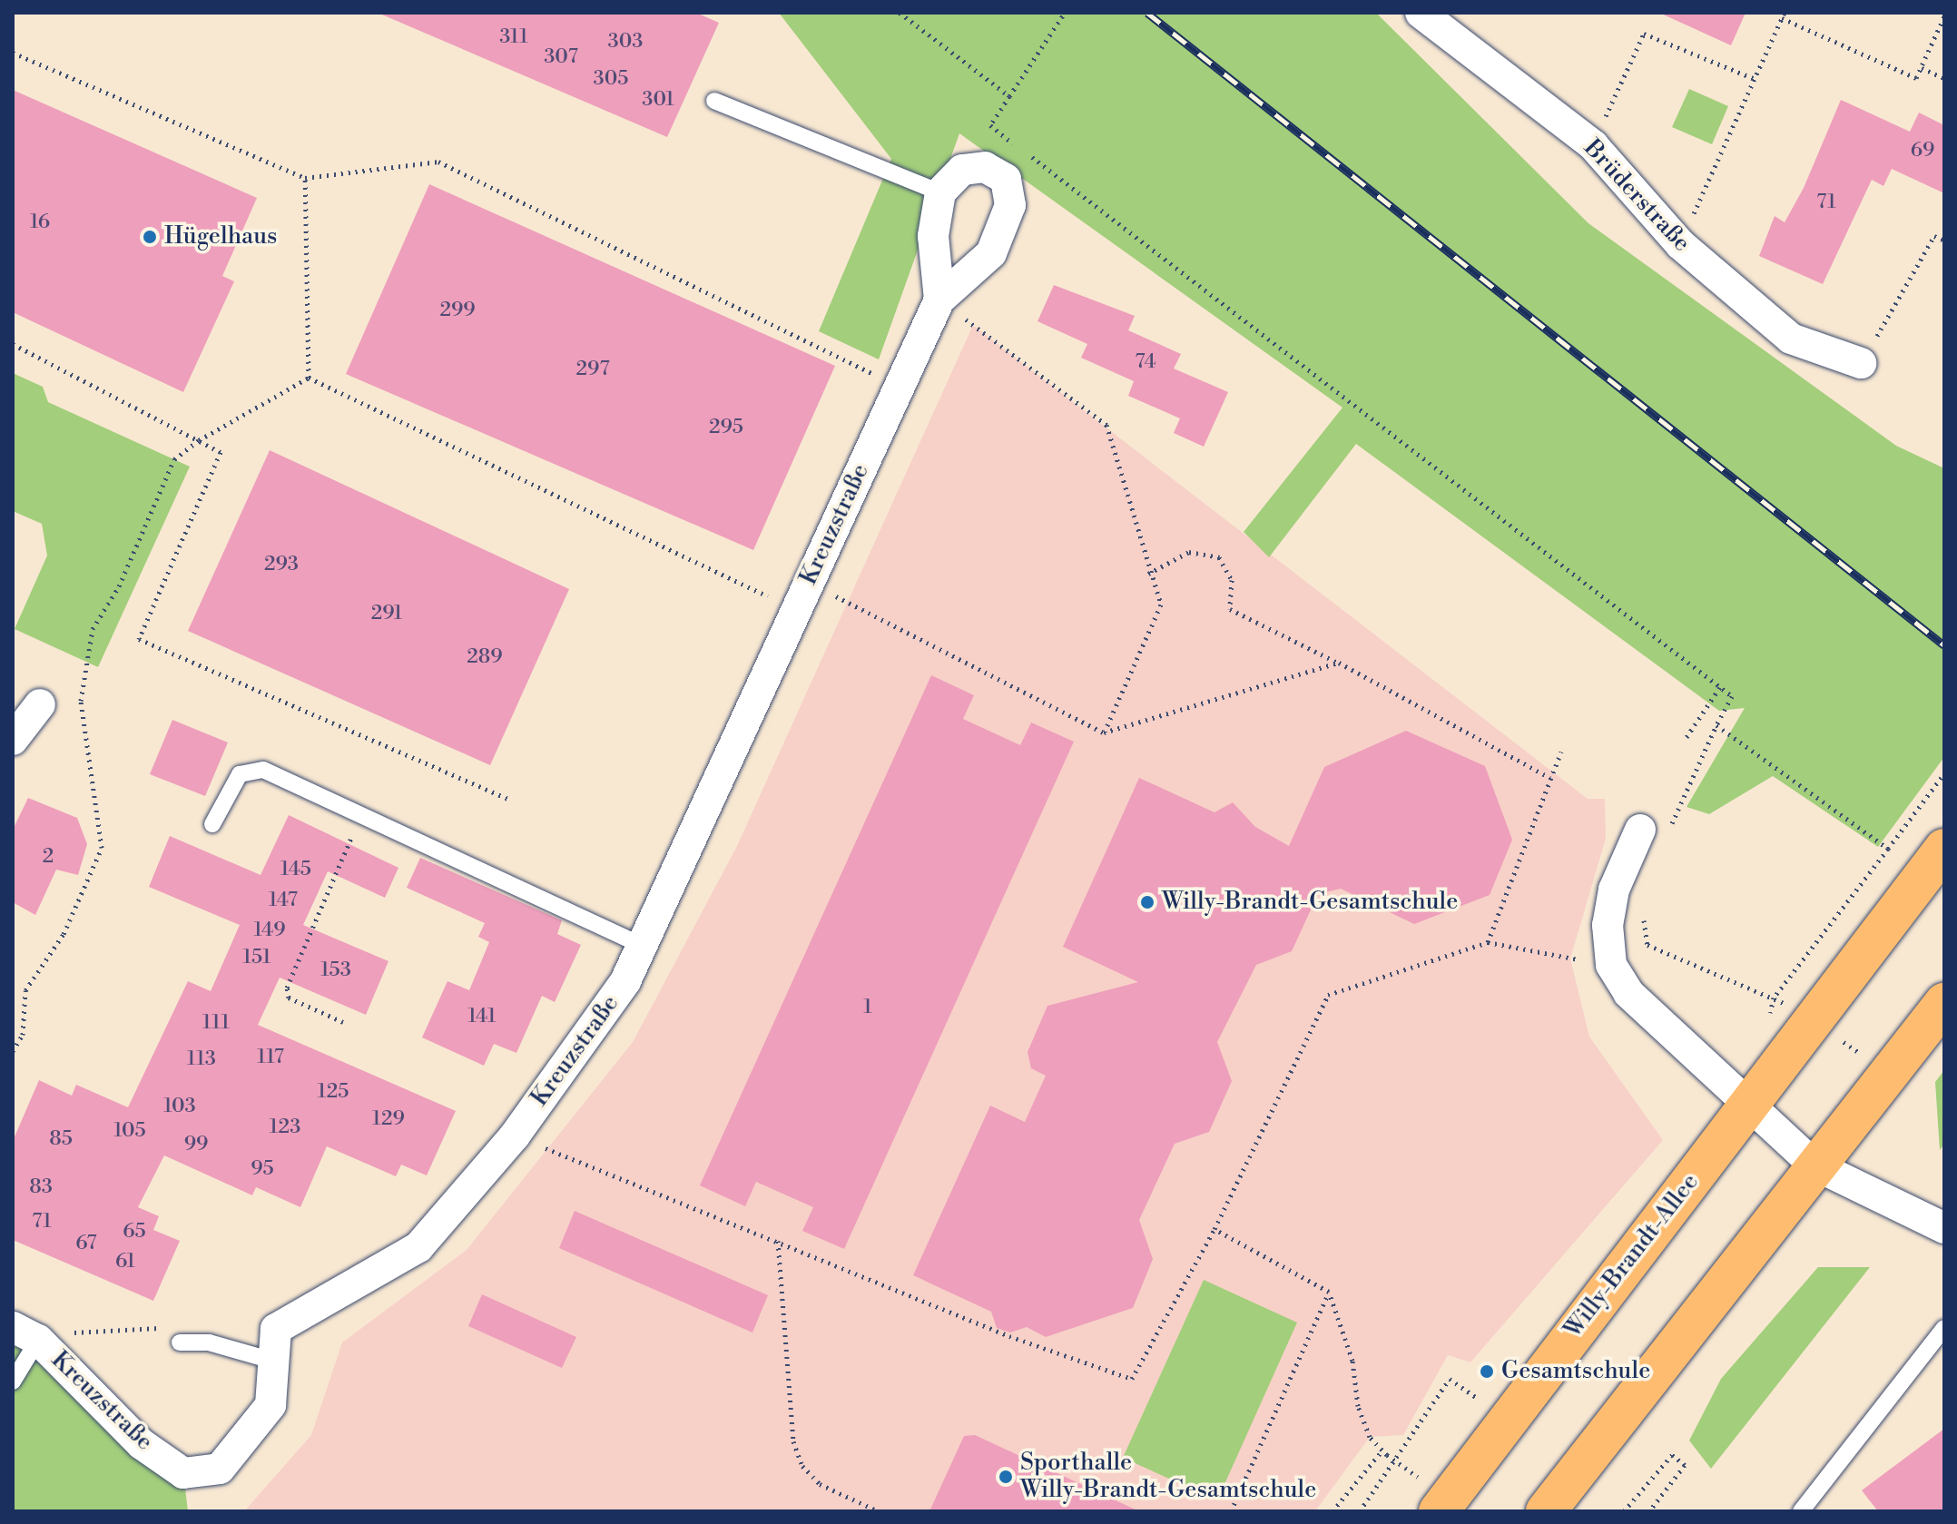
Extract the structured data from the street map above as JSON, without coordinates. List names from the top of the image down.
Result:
{
  "streets": {
    "main road": ["Willy-Brandt-Allee"],
    "street": ["Brüderstraße", "Kreuzstraße"]
  },
  "places": [
    "Hügelhaus",
    "Willy-Brandt-Gesamtschule",
    "Gesamtschule",
    "Sporthalle Willy-Brandt-Gesamtschule"
  ],
  "house_numbers": [
    "311",
    "303",
    "307",
    "305",
    "301",
    "69",
    "71",
    "16",
    "299",
    "74",
    "297",
    "295",
    "293",
    "291",
    "289",
    "2",
    "145",
    "147",
    "149",
    "151",
    "153",
    "1",
    "141",
    "111",
    "117",
    "113",
    "125",
    "103",
    "129",
    "123",
    "105",
    "85",
    "99",
    "95",
    "83",
    "71",
    "65",
    "67",
    "61"
  ]
}
